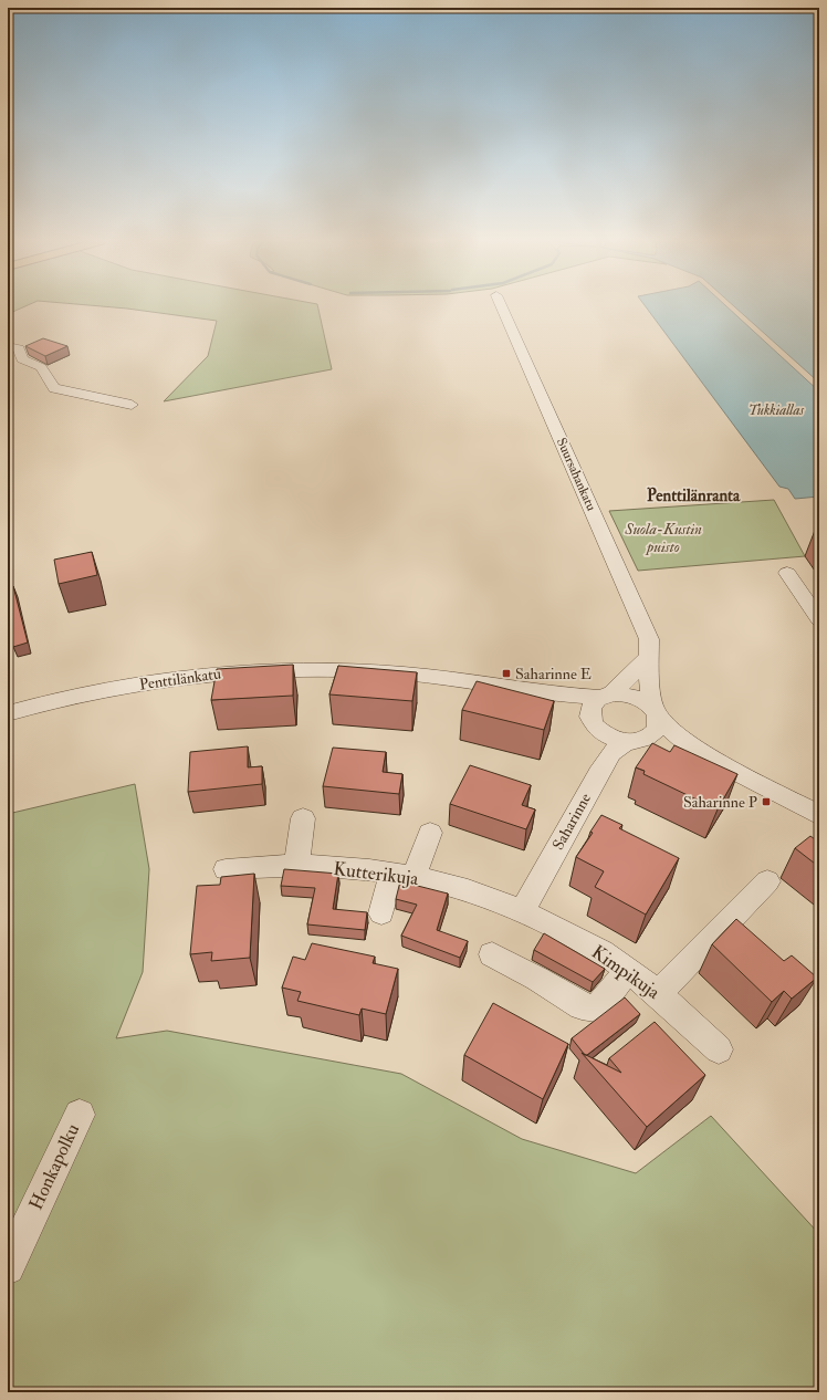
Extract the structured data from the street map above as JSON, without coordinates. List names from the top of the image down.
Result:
{
  "streets": {
    "street": [
      "Suursahankatu",
      "Penttilänkatu",
      "Saharinne",
      "Kutterikuja",
      "Kimpikuja",
      "Honkapolku"
    ]
  },
  "crossings": [
    ["Suursahankatu", "Penttilänkatu"],
    ["Suursahankatu", "Saharinne"],
    ["Penttilänkatu", "Saharinne"],
    ["Saharinne", "Kutterikuja"],
    ["Saharinne", "Kimpikuja"],
    ["Kutterikuja", "Kimpikuja"]
  ],
  "districts": ["Penttilänranta"],
  "water": ["Tukkiallas"],
  "parks": ["Suola-Kustin puisto"],
  "places": {
    "transit": ["Saharinne E", "Saharinne P"]
  }
}
